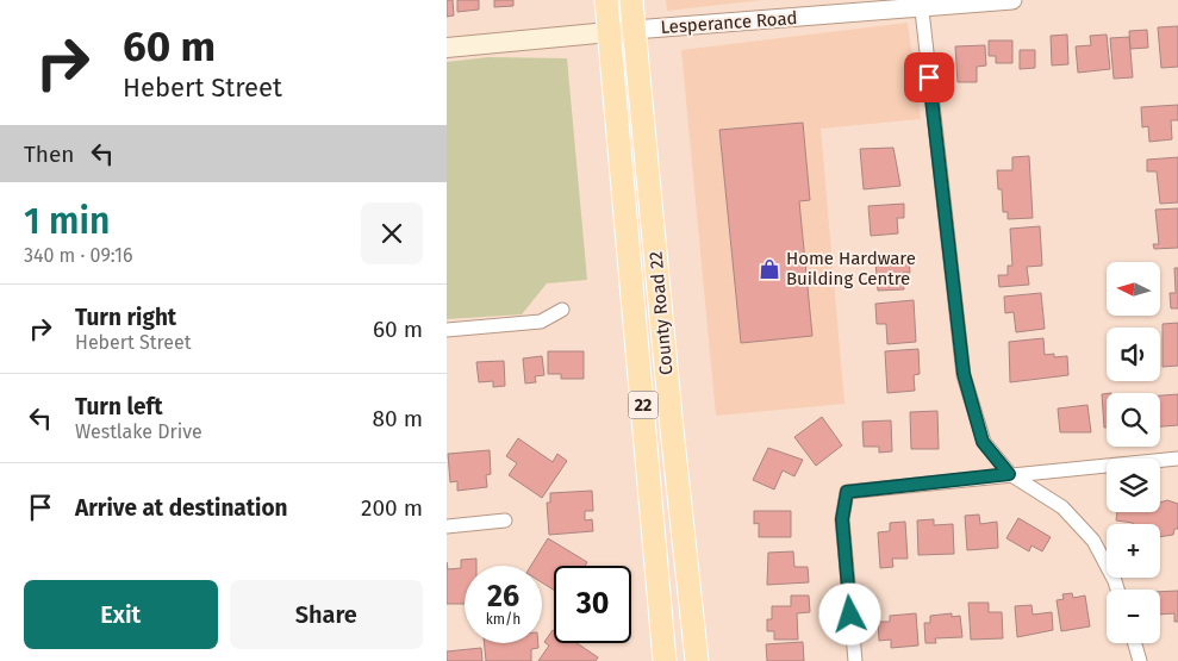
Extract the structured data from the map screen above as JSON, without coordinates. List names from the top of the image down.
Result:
{
  "streets": {
    "main road": ["Lesperance Road", "County Road 22", "22"]
  },
  "crossings": [
    ["Lesperance Road", "County Road 22"]
  ],
  "places": {
    "shop": ["Home Hardware Building Centre"]
  },
  "north": "left",
  "page": {
    "turn": ["60 m", "Hebert Street"],
    "then": "Then",
    "heading": ["1 min", "340 m · 09:16"],
    "map_buttons": ["+", "−"],
    "list": [
      {
        "name": "Turn right",
        "note": "Hebert Street",
        "value": "60 m"
      },
      {
        "name": "Turn left",
        "note": "Westlake Drive",
        "value": "80 m"
      },
      {
        "name": "Arrive at destination",
        "value": "200 m"
      }
    ],
    "speed": "26 km/h",
    "limit": "30",
    "buttons": ["Exit", "Share"]
  }
}
